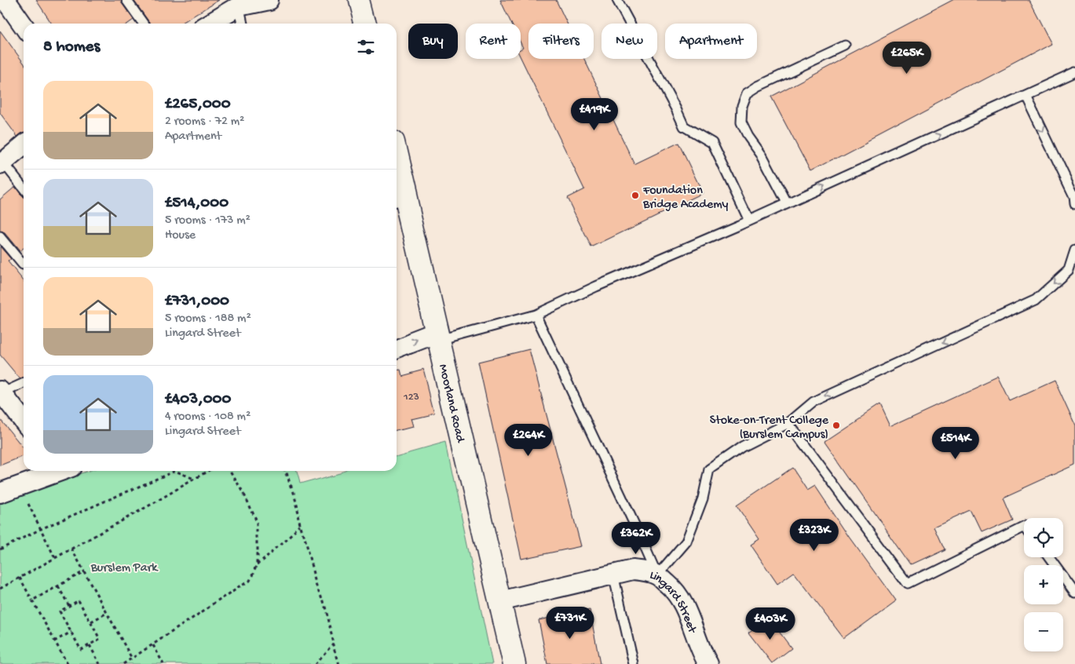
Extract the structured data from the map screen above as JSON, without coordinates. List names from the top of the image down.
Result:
{
  "streets": {
    "main road": ["Moorland Road"],
    "street": ["Lingard Street"]
  },
  "crossings": [
    ["Moorland Road", "Lingard Street"]
  ],
  "parks": ["Burslem Park"],
  "places": ["Foundation Bridge Academy", "Stoke-on-Trent College (Burslem Campus)"],
  "house_numbers": ["123"],
  "page": {
    "chip": [
      "Buy",
      "Rent",
      "Filters",
      "New",
      "Apartment"
    ],
    "heading": "8 homes",
    "price": [
      "£265K",
      "£419K",
      "£264K",
      "£514K",
      "£323K",
      "£362K",
      "£731K",
      "£403K"
    ],
    "list": [
      {
        "name": "£265,000",
        "note": "2 rooms · 72 m² · Apartment"
      },
      {
        "name": "£514,000",
        "note": "5 rooms · 173 m² · House"
      },
      {
        "name": "£731,000",
        "note": "5 rooms · 188 m² · Lingard Street"
      },
      {
        "name": "£403,000",
        "note": "4 rooms · 108 m² · Lingard Street"
      }
    ],
    "map_buttons": ["+", "−"]
  }
}
